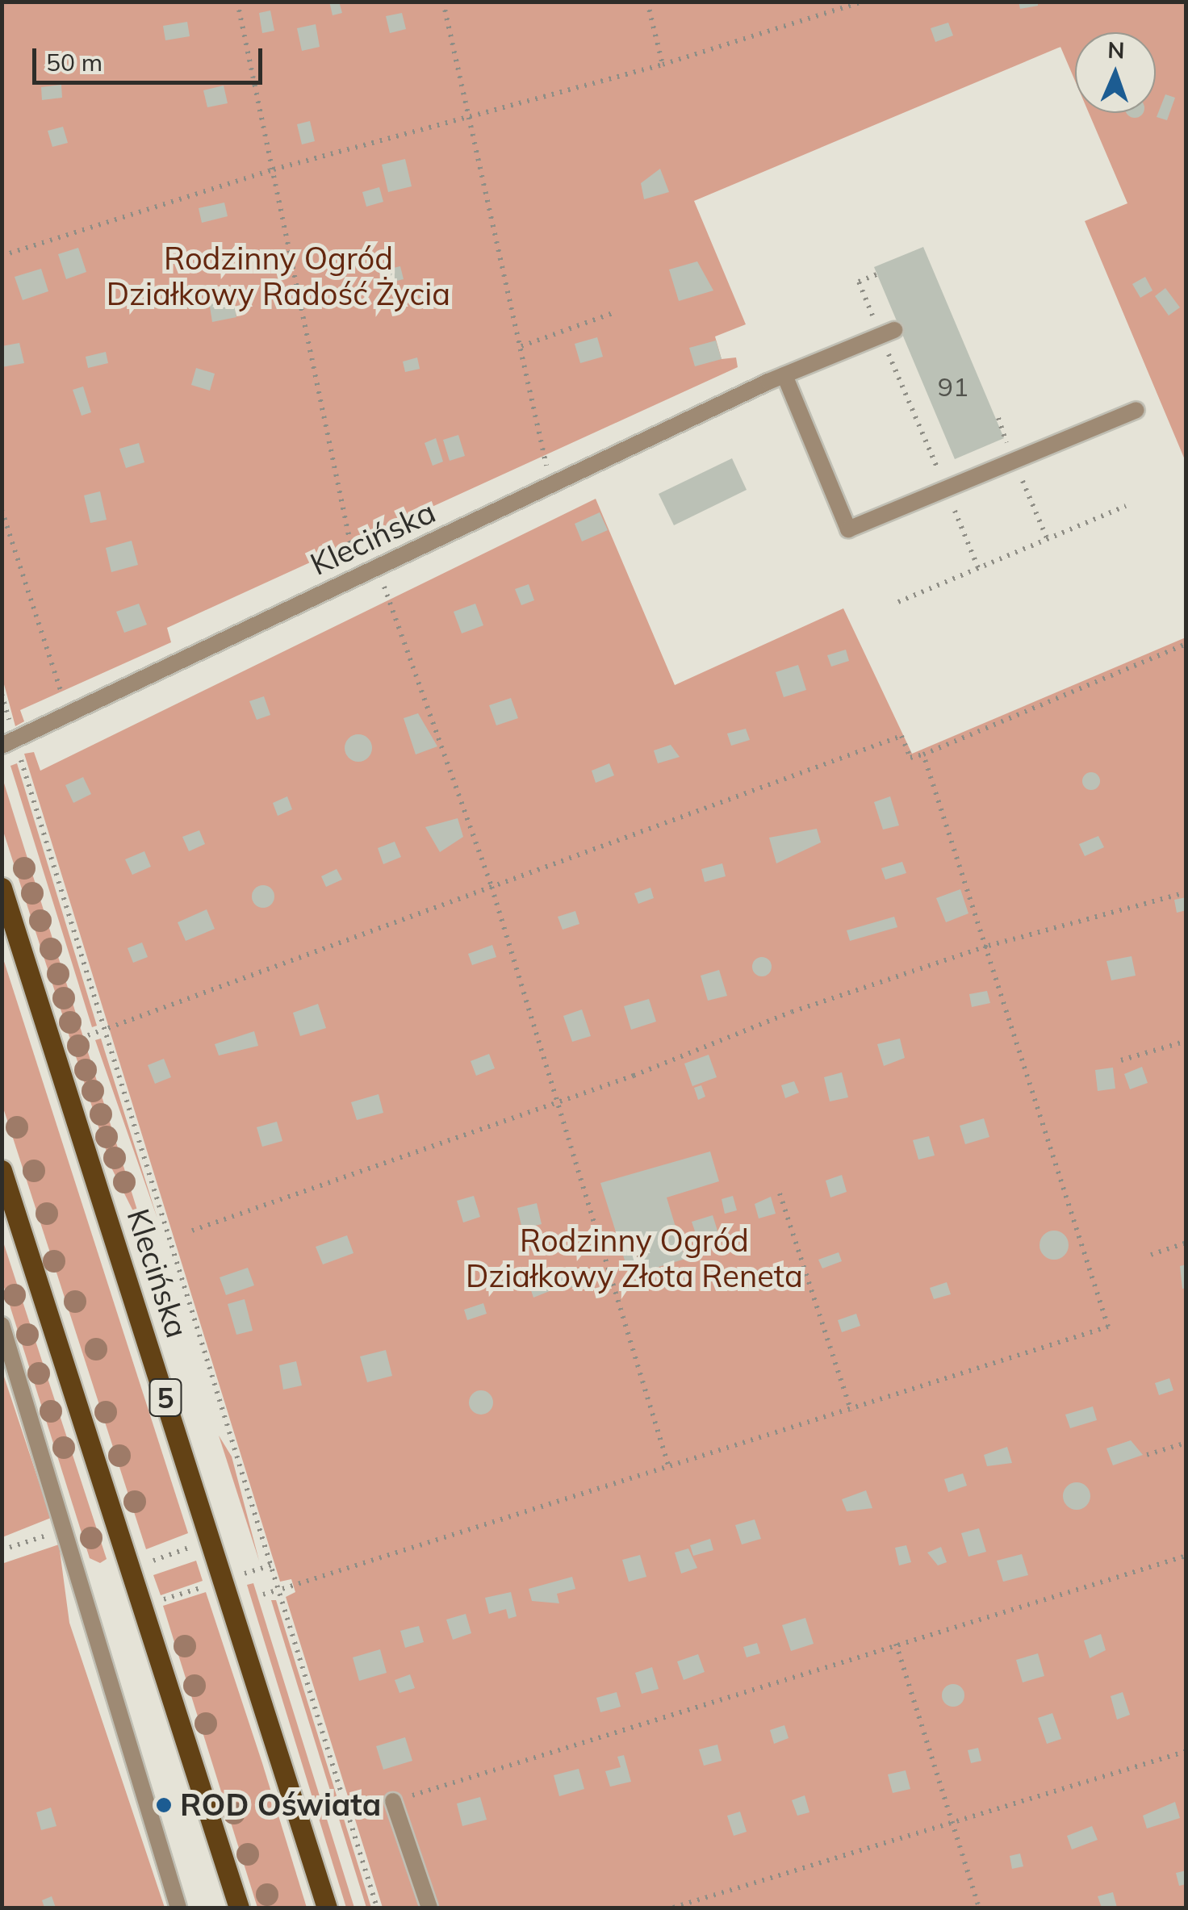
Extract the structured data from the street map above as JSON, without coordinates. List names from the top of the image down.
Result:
{
  "streets": {
    "main road": ["Klecińska", "5"]
  },
  "parks": ["Rodzinny Ogród Działkowy Radość Życia", "Rodzinny Ogród Działkowy Złota Reneta"],
  "places": ["ROD Oświata"],
  "house_numbers": ["91"],
  "scale_bar": "50 m",
  "north": "top"
}
